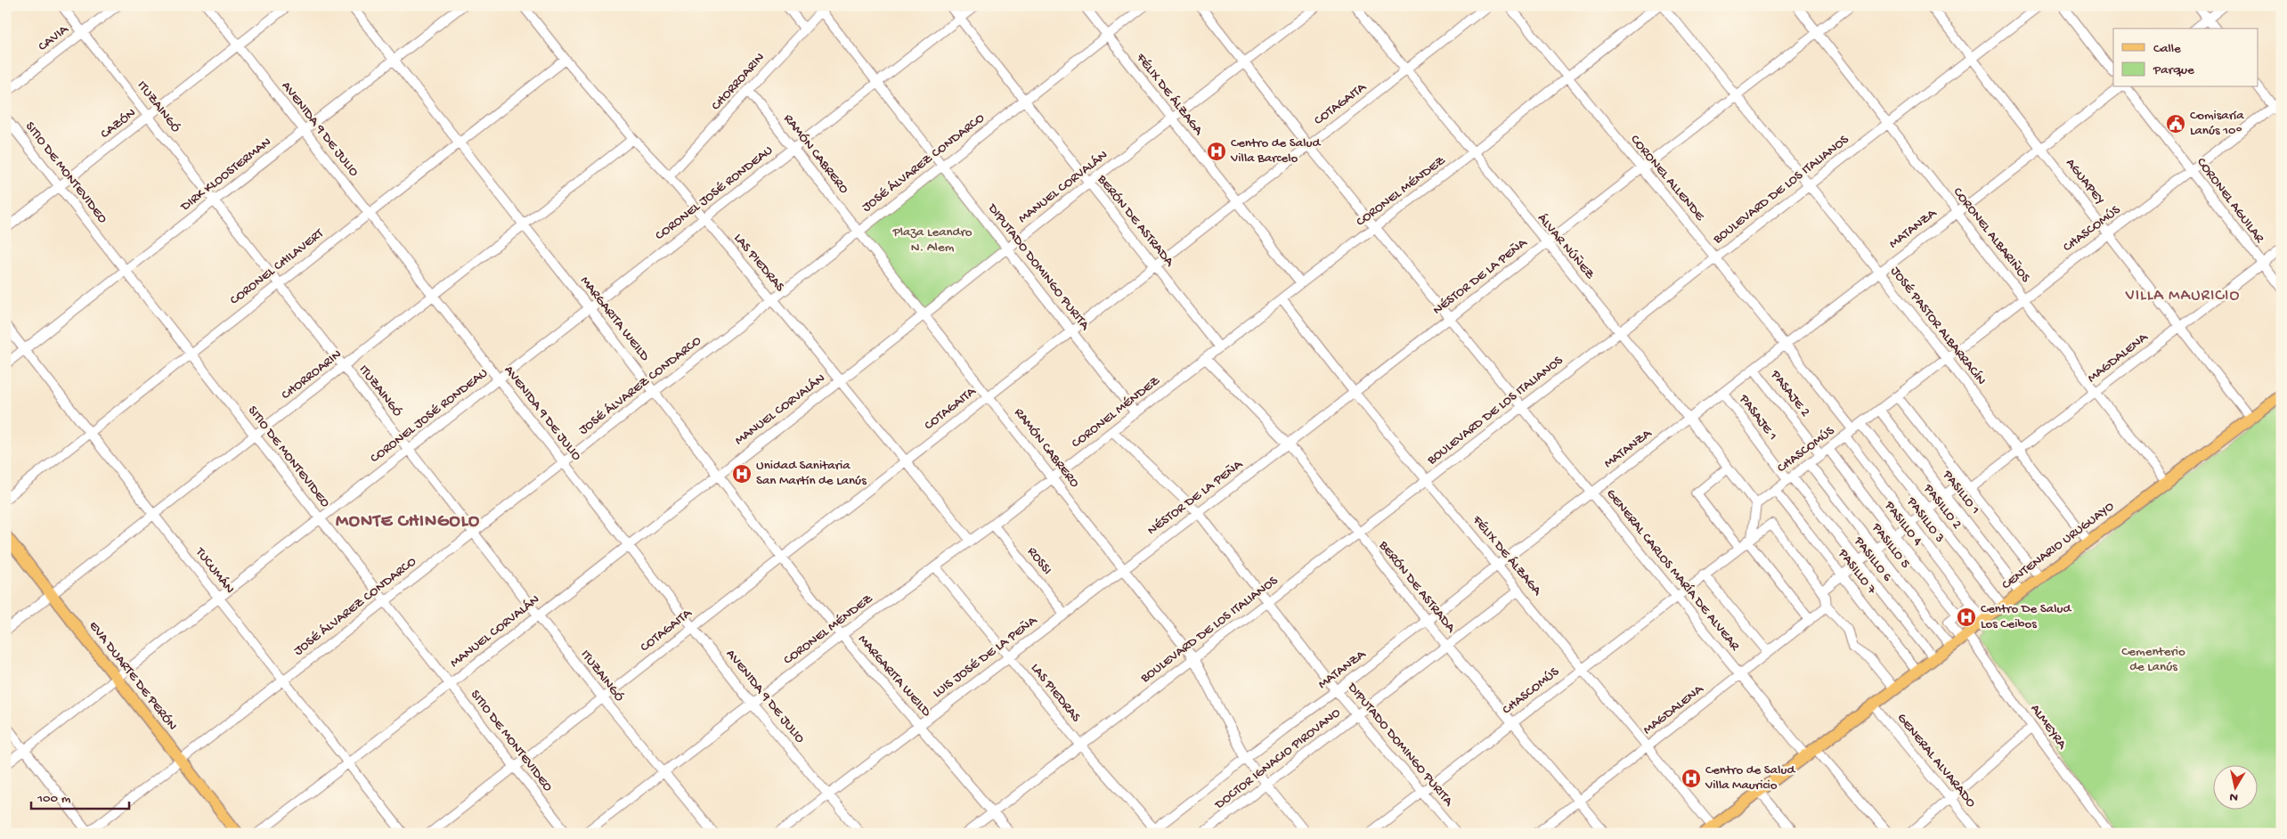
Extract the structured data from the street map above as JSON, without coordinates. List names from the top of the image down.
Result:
{
  "streets": {
    "main road": ["CENTENARIO URUGUAYO", "EVA DUARTE DE PERÓN"],
    "street": [
      "CAVIA",
      "CHORROARIN",
      "FÉLIX DE ÁLZAGA",
      "COTAGAITA",
      "ITUZAINGÓ",
      "CAZÓN",
      "AVENIDA 9 DE JULIO",
      "RAMÓN CABRERO",
      "JOSÉ ÁLVAREZ CONDARCO",
      "SITIO DE MONTEVIDEO",
      "DIRK KLOOSTERMAN",
      "CORONEL ALLENDE",
      "AGUAPEY",
      "MANUEL CORVALÁN",
      "BOULEVARD DE LOS ITALIANOS",
      "CORONEL MÉNDEZ",
      "CORONEL JOSÉ RONDEAU",
      "CORONEL AGUILAR",
      "BERÓN DE ASTRADA",
      "MATANZA",
      "CHASCOMÚS",
      "CORONEL ALBARIÑOS",
      "ÁLVAR NÚÑEZ",
      "LAS PIEDRAS",
      "CORONEL CHILAVERT",
      "DIPUTADO DOMINGO PURITA",
      "NÉSTOR DE LA PEÑA",
      "MARGARITA WEILD",
      "JOSÉ PASTOR ALBARRACÍN",
      "MAGDALENA",
      "PASAJE 2",
      "PASAJE 1",
      "PASILLO 1",
      "PASILLO 2",
      "PASILLO 3",
      "PASILLO 4",
      "PASILLO 5",
      "PASILLO 6",
      "ROSSI",
      "GENERAL CARLOS MARÍA DE ALVEAR",
      "TUCUMÁN",
      "PASILLO 7",
      "LUIS JOSÉ DE LA PEÑA",
      "ALMEYRA",
      "DOCTOR IGNACIO PIROVANO",
      "GENERAL ALVARADO"
    ]
  },
  "crossings": [
    ["CAVIA", "ITUZAINGÓ"],
    ["CHORROARIN", "ITUZAINGÓ"],
    ["CHORROARIN", "AVENIDA 9 DE JULIO"],
    ["CHORROARIN", "RAMÓN CABRERO"],
    ["CHORROARIN", "SITIO DE MONTEVIDEO"],
    ["CHORROARIN", "LAS PIEDRAS"],
    ["CHORROARIN", "DIPUTADO DOMINGO PURITA"],
    ["CHORROARIN", "MARGARITA WEILD"],
    ["CHORROARIN", "TUCUMÁN"],
    ["CHORROARIN", "EVA DUARTE DE PERÓN"],
    ["FÉLIX DE ÁLZAGA", "COTAGAITA"],
    ["FÉLIX DE ÁLZAGA", "JOSÉ ÁLVAREZ CONDARCO"],
    ["FÉLIX DE ÁLZAGA", "MANUEL CORVALÁN"],
    ["FÉLIX DE ÁLZAGA", "BOULEVARD DE LOS ITALIANOS"],
    ["FÉLIX DE ÁLZAGA", "CORONEL MÉNDEZ"],
    ["FÉLIX DE ÁLZAGA", "MATANZA"],
    ["FÉLIX DE ÁLZAGA", "CHASCOMÚS"],
    ["FÉLIX DE ÁLZAGA", "NÉSTOR DE LA PEÑA"],
    ["FÉLIX DE ÁLZAGA", "MAGDALENA"],
    ["FÉLIX DE ÁLZAGA", "CENTENARIO URUGUAYO"],
    ["FÉLIX DE ÁLZAGA", "DOCTOR IGNACIO PIROVANO"],
    ["COTAGAITA", "ITUZAINGÓ"],
    ["COTAGAITA", "AVENIDA 9 DE JULIO"],
    ["COTAGAITA", "RAMÓN CABRERO"],
    ["COTAGAITA", "SITIO DE MONTEVIDEO"],
    ["COTAGAITA", "BERÓN DE ASTRADA"],
    ["COTAGAITA", "ÁLVAR NÚÑEZ"],
    ["COTAGAITA", "LAS PIEDRAS"],
    ["COTAGAITA", "DIPUTADO DOMINGO PURITA"],
    ["COTAGAITA", "MARGARITA WEILD"],
    ["COTAGAITA", "GENERAL CARLOS MARÍA DE ALVEAR"],
    ["ITUZAINGÓ", "CAZÓN"],
    ["ITUZAINGÓ", "JOSÉ ÁLVAREZ CONDARCO"],
    ["ITUZAINGÓ", "DIRK KLOOSTERMAN"],
    ["ITUZAINGÓ", "MANUEL CORVALÁN"],
    ["ITUZAINGÓ", "CORONEL MÉNDEZ"],
    ["ITUZAINGÓ", "CORONEL JOSÉ RONDEAU"],
    ["ITUZAINGÓ", "CORONEL CHILAVERT"],
    ["CAZÓN", "AVENIDA 9 DE JULIO"],
    ["CAZÓN", "SITIO DE MONTEVIDEO"],
    ["AVENIDA 9 DE JULIO", "JOSÉ ÁLVAREZ CONDARCO"],
    ["AVENIDA 9 DE JULIO", "DIRK KLOOSTERMAN"],
    ["AVENIDA 9 DE JULIO", "MANUEL CORVALÁN"],
    ["AVENIDA 9 DE JULIO", "CORONEL MÉNDEZ"],
    ["AVENIDA 9 DE JULIO", "CORONEL JOSÉ RONDEAU"],
    ["AVENIDA 9 DE JULIO", "CORONEL CHILAVERT"],
    ["AVENIDA 9 DE JULIO", "LUIS JOSÉ DE LA PEÑA"],
    ["RAMÓN CABRERO", "JOSÉ ÁLVAREZ CONDARCO"],
    ["RAMÓN CABRERO", "MANUEL CORVALÁN"],
    ["RAMÓN CABRERO", "BOULEVARD DE LOS ITALIANOS"],
    ["RAMÓN CABRERO", "CORONEL MÉNDEZ"],
    ["RAMÓN CABRERO", "CORONEL JOSÉ RONDEAU"],
    ["RAMÓN CABRERO", "MATANZA"],
    ["RAMÓN CABRERO", "NÉSTOR DE LA PEÑA"],
    ["RAMÓN CABRERO", "LUIS JOSÉ DE LA PEÑA"],
    ["RAMÓN CABRERO", "DOCTOR IGNACIO PIROVANO"],
    ["JOSÉ ÁLVAREZ CONDARCO", "SITIO DE MONTEVIDEO"],
    ["JOSÉ ÁLVAREZ CONDARCO", "BERÓN DE ASTRADA"],
    ["JOSÉ ÁLVAREZ CONDARCO", "LAS PIEDRAS"],
    ["JOSÉ ÁLVAREZ CONDARCO", "DIPUTADO DOMINGO PURITA"],
    ["JOSÉ ÁLVAREZ CONDARCO", "MARGARITA WEILD"],
    ["JOSÉ ÁLVAREZ CONDARCO", "TUCUMÁN"],
    ["JOSÉ ÁLVAREZ CONDARCO", "EVA DUARTE DE PERÓN"],
    ["SITIO DE MONTEVIDEO", "DIRK KLOOSTERMAN"],
    ["SITIO DE MONTEVIDEO", "MANUEL CORVALÁN"],
    ["SITIO DE MONTEVIDEO", "CORONEL JOSÉ RONDEAU"],
    ["SITIO DE MONTEVIDEO", "CORONEL CHILAVERT"],
    ["DIRK KLOOSTERMAN", "MARGARITA WEILD"],
    ["DIRK KLOOSTERMAN", "TUCUMÁN"],
    ["CORONEL ALLENDE", "BOULEVARD DE LOS ITALIANOS"],
    ["CORONEL ALLENDE", "CORONEL MÉNDEZ"],
    ["CORONEL ALLENDE", "MATANZA"],
    ["CORONEL ALLENDE", "CHASCOMÚS"],
    ["CORONEL ALLENDE", "NÉSTOR DE LA PEÑA"],
    ["AGUAPEY", "BOULEVARD DE LOS ITALIANOS"],
    ["AGUAPEY", "MATANZA"],
    ["AGUAPEY", "CHASCOMÚS"],
    ["AGUAPEY", "MAGDALENA"],
    ["AGUAPEY", "CENTENARIO URUGUAYO"],
    ["MANUEL CORVALÁN", "BERÓN DE ASTRADA"],
    ["MANUEL CORVALÁN", "LAS PIEDRAS"],
    ["MANUEL CORVALÁN", "DIPUTADO DOMINGO PURITA"],
    ["MANUEL CORVALÁN", "MARGARITA WEILD"],
    ["MANUEL CORVALÁN", "GENERAL CARLOS MARÍA DE ALVEAR"],
    ["MANUEL CORVALÁN", "TUCUMÁN"],
    ["BOULEVARD DE LOS ITALIANOS", "BERÓN DE ASTRADA"],
    ["BOULEVARD DE LOS ITALIANOS", "CORONEL ALBARIÑOS"],
    ["BOULEVARD DE LOS ITALIANOS", "ÁLVAR NÚÑEZ"],
    ["BOULEVARD DE LOS ITALIANOS", "LAS PIEDRAS"],
    ["BOULEVARD DE LOS ITALIANOS", "DIPUTADO DOMINGO PURITA"],
    ["BOULEVARD DE LOS ITALIANOS", "MARGARITA WEILD"],
    ["BOULEVARD DE LOS ITALIANOS", "JOSÉ PASTOR ALBARRACÍN"],
    ["BOULEVARD DE LOS ITALIANOS", "GENERAL CARLOS MARÍA DE ALVEAR"],
    ["CORONEL MÉNDEZ", "BERÓN DE ASTRADA"],
    ["CORONEL MÉNDEZ", "ÁLVAR NÚÑEZ"],
    ["CORONEL MÉNDEZ", "LAS PIEDRAS"],
    ["CORONEL MÉNDEZ", "DIPUTADO DOMINGO PURITA"],
    ["CORONEL MÉNDEZ", "MARGARITA WEILD"],
    ["CORONEL MÉNDEZ", "ROSSI"],
    ["CORONEL MÉNDEZ", "GENERAL CARLOS MARÍA DE ALVEAR"],
    ["CORONEL JOSÉ RONDEAU", "BERÓN DE ASTRADA"],
    ["CORONEL JOSÉ RONDEAU", "LAS PIEDRAS"],
    ["CORONEL JOSÉ RONDEAU", "DIPUTADO DOMINGO PURITA"],
    ["CORONEL JOSÉ RONDEAU", "MARGARITA WEILD"],
    ["CORONEL JOSÉ RONDEAU", "TUCUMÁN"],
    ["CORONEL JOSÉ RONDEAU", "EVA DUARTE DE PERÓN"],
    ["CORONEL AGUILAR", "CHASCOMÚS"],
    ["CORONEL AGUILAR", "MAGDALENA"],
    ["BERÓN DE ASTRADA", "MATANZA"],
    ["BERÓN DE ASTRADA", "CHASCOMÚS"],
    ["BERÓN DE ASTRADA", "NÉSTOR DE LA PEÑA"],
    ["BERÓN DE ASTRADA", "MAGDALENA"],
    ["BERÓN DE ASTRADA", "DOCTOR IGNACIO PIROVANO"],
    ["MATANZA", "CORONEL ALBARIÑOS"],
    ["MATANZA", "ÁLVAR NÚÑEZ"],
    ["MATANZA", "LAS PIEDRAS"],
    ["MATANZA", "DIPUTADO DOMINGO PURITA"],
    ["MATANZA", "JOSÉ PASTOR ALBARRACÍN"],
    ["MATANZA", "PASAJE 2"],
    ["MATANZA", "PASAJE 1"],
    ["MATANZA", "GENERAL CARLOS MARÍA DE ALVEAR"],
    ["CHASCOMÚS", "CORONEL ALBARIÑOS"],
    ["CHASCOMÚS", "ÁLVAR NÚÑEZ"],
    ["CHASCOMÚS", "DIPUTADO DOMINGO PURITA"],
    ["CHASCOMÚS", "JOSÉ PASTOR ALBARRACÍN"],
    ["CHASCOMÚS", "MAGDALENA"],
    ["CHASCOMÚS", "PASAJE 2"],
    ["CHASCOMÚS", "PASAJE 1"],
    ["CHASCOMÚS", "PASILLO 1"],
    ["CHASCOMÚS", "PASILLO 2"],
    ["CHASCOMÚS", "PASILLO 3"],
    ["CHASCOMÚS", "PASILLO 4"],
    ["CHASCOMÚS", "PASILLO 5"],
    ["CHASCOMÚS", "PASILLO 6"],
    ["CHASCOMÚS", "GENERAL CARLOS MARÍA DE ALVEAR"],
    ["CHASCOMÚS", "PASILLO 7"],
    ["CORONEL ALBARIÑOS", "NÉSTOR DE LA PEÑA"],
    ["CORONEL ALBARIÑOS", "MAGDALENA"],
    ["CORONEL ALBARIÑOS", "CENTENARIO URUGUAYO"],
    ["ÁLVAR NÚÑEZ", "NÉSTOR DE LA PEÑA"],
    ["LAS PIEDRAS", "CORONEL CHILAVERT"],
    ["LAS PIEDRAS", "LUIS JOSÉ DE LA PEÑA"],
    ["CORONEL CHILAVERT", "MARGARITA WEILD"],
    ["CORONEL CHILAVERT", "TUCUMÁN"],
    ["DIPUTADO DOMINGO PURITA", "NÉSTOR DE LA PEÑA"],
    ["DIPUTADO DOMINGO PURITA", "DOCTOR IGNACIO PIROVANO"],
    ["NÉSTOR DE LA PEÑA", "JOSÉ PASTOR ALBARRACÍN"],
    ["NÉSTOR DE LA PEÑA", "GENERAL CARLOS MARÍA DE ALVEAR"],
    ["NÉSTOR DE LA PEÑA", "LUIS JOSÉ DE LA PEÑA"],
    ["MARGARITA WEILD", "LUIS JOSÉ DE LA PEÑA"],
    ["JOSÉ PASTOR ALBARRACÍN", "MAGDALENA"],
    ["JOSÉ PASTOR ALBARRACÍN", "CENTENARIO URUGUAYO"],
    ["MAGDALENA", "PASILLO 1"],
    ["MAGDALENA", "PASILLO 2"],
    ["MAGDALENA", "PASILLO 3"],
    ["MAGDALENA", "PASILLO 4"],
    ["MAGDALENA", "PASILLO 5"],
    ["MAGDALENA", "PASILLO 6"],
    ["MAGDALENA", "GENERAL CARLOS MARÍA DE ALVEAR"],
    ["MAGDALENA", "PASILLO 7"],
    ["PASAJE 2", "PASILLO 4"],
    ["PASAJE 1", "PASILLO 6"],
    ["PASILLO 1", "CENTENARIO URUGUAYO"],
    ["PASILLO 2", "CENTENARIO URUGUAYO"],
    ["PASILLO 3", "CENTENARIO URUGUAYO"],
    ["PASILLO 4", "ALMEYRA"],
    ["PASILLO 5", "CENTENARIO URUGUAYO"],
    ["CENTENARIO URUGUAYO", "PASILLO 6"],
    ["CENTENARIO URUGUAYO", "GENERAL CARLOS MARÍA DE ALVEAR"],
    ["CENTENARIO URUGUAYO", "PASILLO 7"],
    ["CENTENARIO URUGUAYO", "ALMEYRA"],
    ["CENTENARIO URUGUAYO", "GENERAL ALVARADO"],
    ["ROSSI", "LUIS JOSÉ DE LA PEÑA"]
  ],
  "districts": ["VILLA MAURICIO", "MONTE CHINGOLO"],
  "parks": ["Plaza Leandro N. Alem", "Cementerio de Lanús"],
  "places": {
    "public building": ["Comisaría Lanús 10°"],
    "hospital": [
      "Centro de Salud Villa Barcelo",
      "Unidad Sanitaria San Martín de Lanús",
      "Centro De Salud Los Ceibos",
      "Centro de Salud Villa Mauricio"
    ]
  },
  "legend": ["Calle", "Parque"],
  "scale_bar": "100 m",
  "north": "bottom"
}
